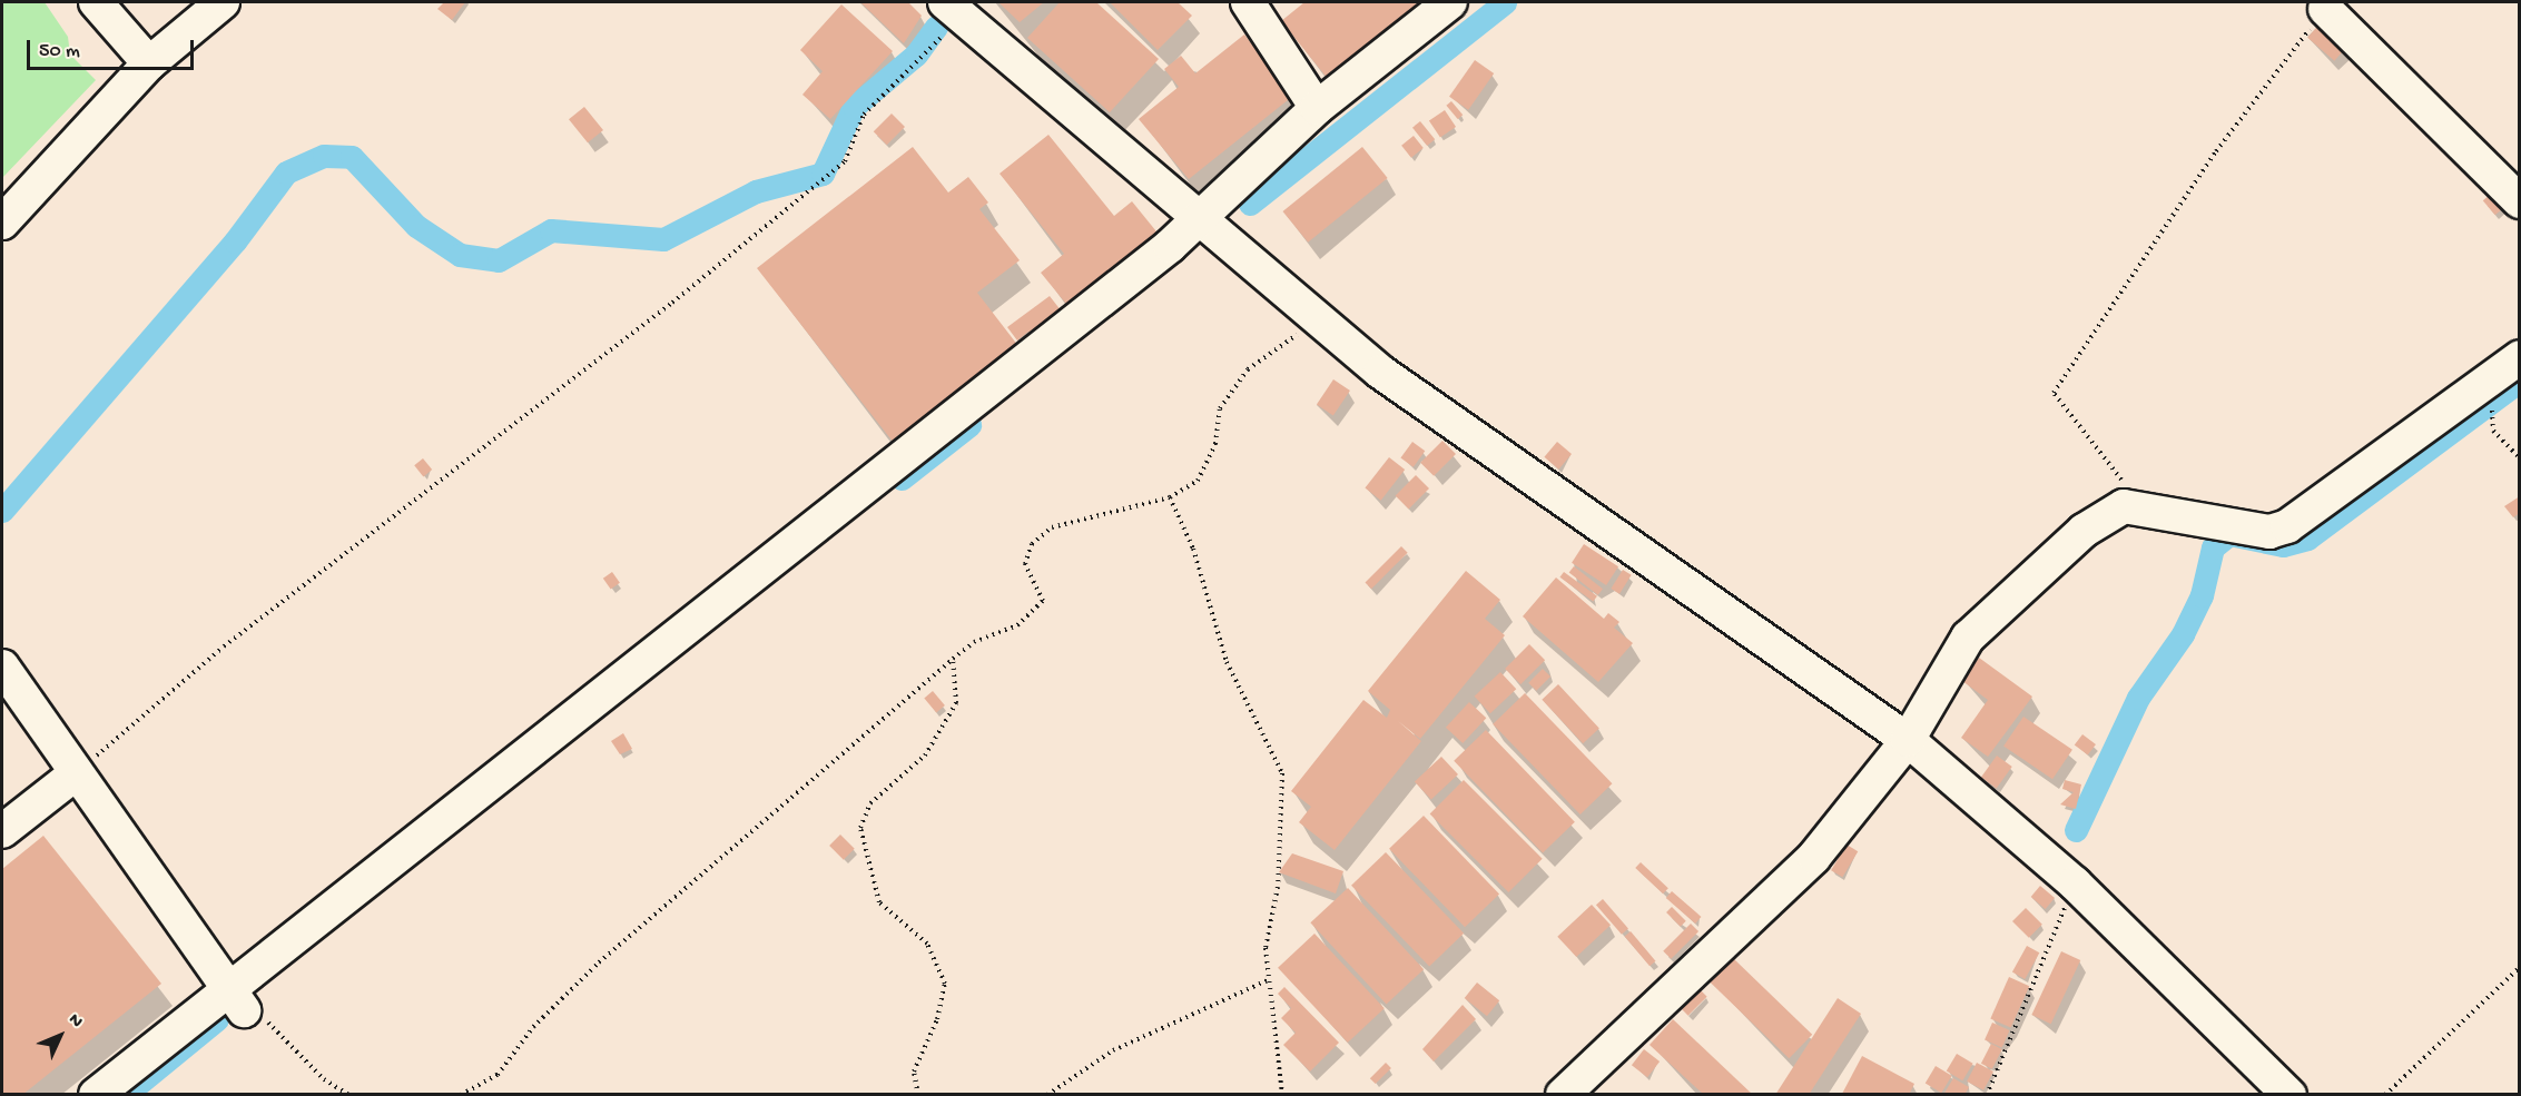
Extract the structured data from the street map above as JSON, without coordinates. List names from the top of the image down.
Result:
{
  "scale_bar": "50 m",
  "north": "top right"
}
